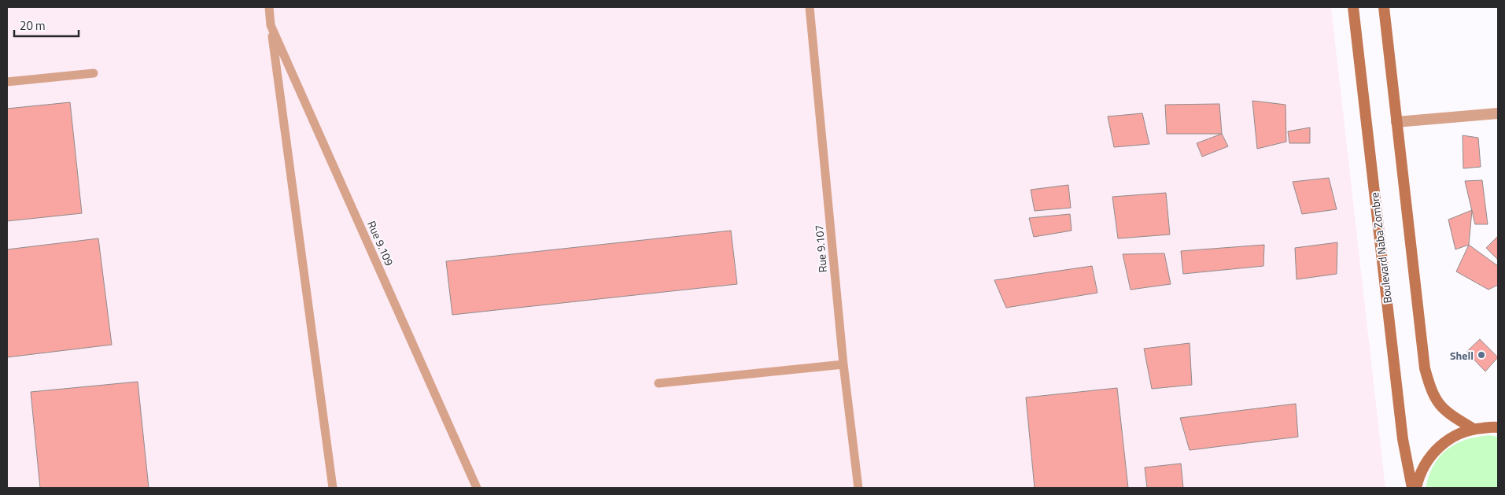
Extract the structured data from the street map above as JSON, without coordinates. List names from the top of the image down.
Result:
{
  "streets": {
    "main road": ["Boulevard Naba Zombre"],
    "lane": ["Rue 9.109", "Rue 9.107"]
  },
  "places": ["Shell"],
  "scale_bar": "20 m"
}
